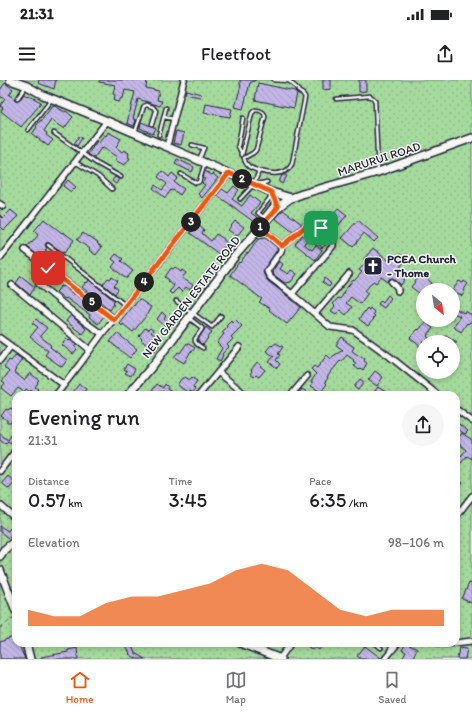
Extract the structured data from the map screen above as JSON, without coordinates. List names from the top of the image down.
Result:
{
  "streets": {
    "street": ["MARURUI ROAD", "NEW GARDEN ESTATE ROAD"]
  },
  "crossings": [
    ["MARURUI ROAD", "NEW GARDEN ESTATE ROAD"]
  ],
  "places": {
    "church": ["PCEA Church - Thome"]
  },
  "north": "bottom right",
  "page": {
    "status": "21:31",
    "header": "Fleetfoot",
    "pins": [
      "2",
      "3",
      "1",
      "4",
      "5"
    ],
    "heading": ["Evening run", "21:31"],
    "stats": [
      ["Distance", "0.57 km"],
      ["Time", "3:45"],
      ["Pace", "6:35 /km"]
    ],
    "chart": ["Elevation", "98–106 m"],
    "tabs": ["Home", "Map", "Saved"]
  }
}
